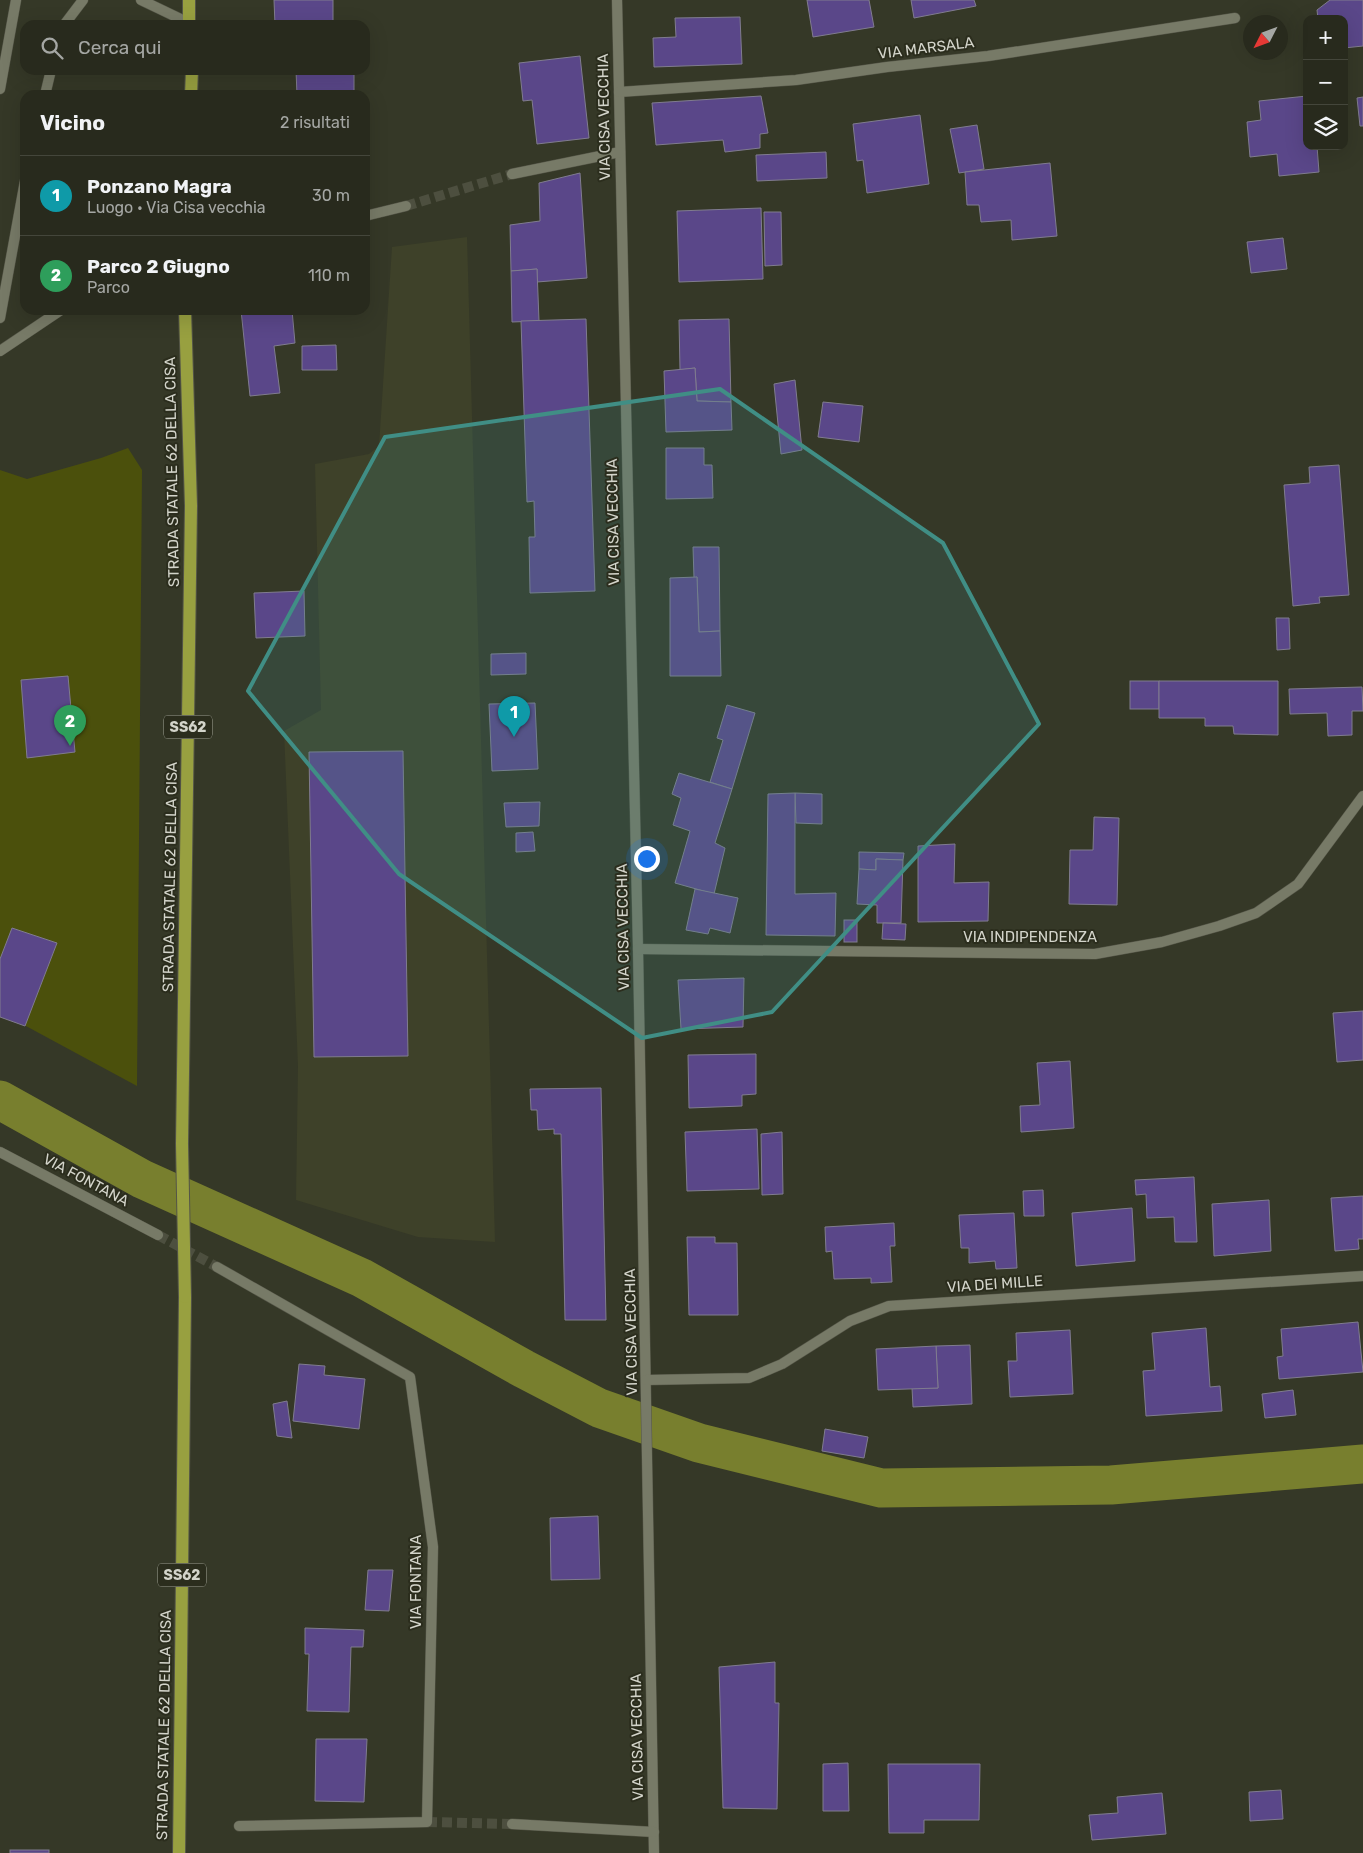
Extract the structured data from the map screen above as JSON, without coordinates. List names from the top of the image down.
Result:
{
  "streets": {
    "main road": ["STRADA STATALE 62 DELLA CISA", "SS62"],
    "street": [
      "VIA MARSALA",
      "VIA CISA VECCHIA",
      "VIA INDIPENDENZA",
      "VIA FONTANA",
      "VIA DEI MILLE"
    ]
  },
  "crossings": [
    ["VIA MARSALA", "VIA CISA VECCHIA"],
    ["VIA CISA VECCHIA", "VIA INDIPENDENZA"],
    ["VIA CISA VECCHIA", "VIA DEI MILLE"]
  ],
  "north": "bottom left",
  "page": {
    "map_buttons": ["+", "−"],
    "search": "Cerca qui",
    "heading": ["Vicino", "2 risultati"],
    "list": [
      {
        "mark": "1",
        "name": "Ponzano Magra",
        "note": "Luogo · Via Cisa vecchia",
        "value": "30 m"
      },
      {
        "mark": "2",
        "name": "Parco 2 Giugno",
        "note": "Parco",
        "value": "110 m"
      }
    ],
    "pins": ["1", "2"]
  }
}
